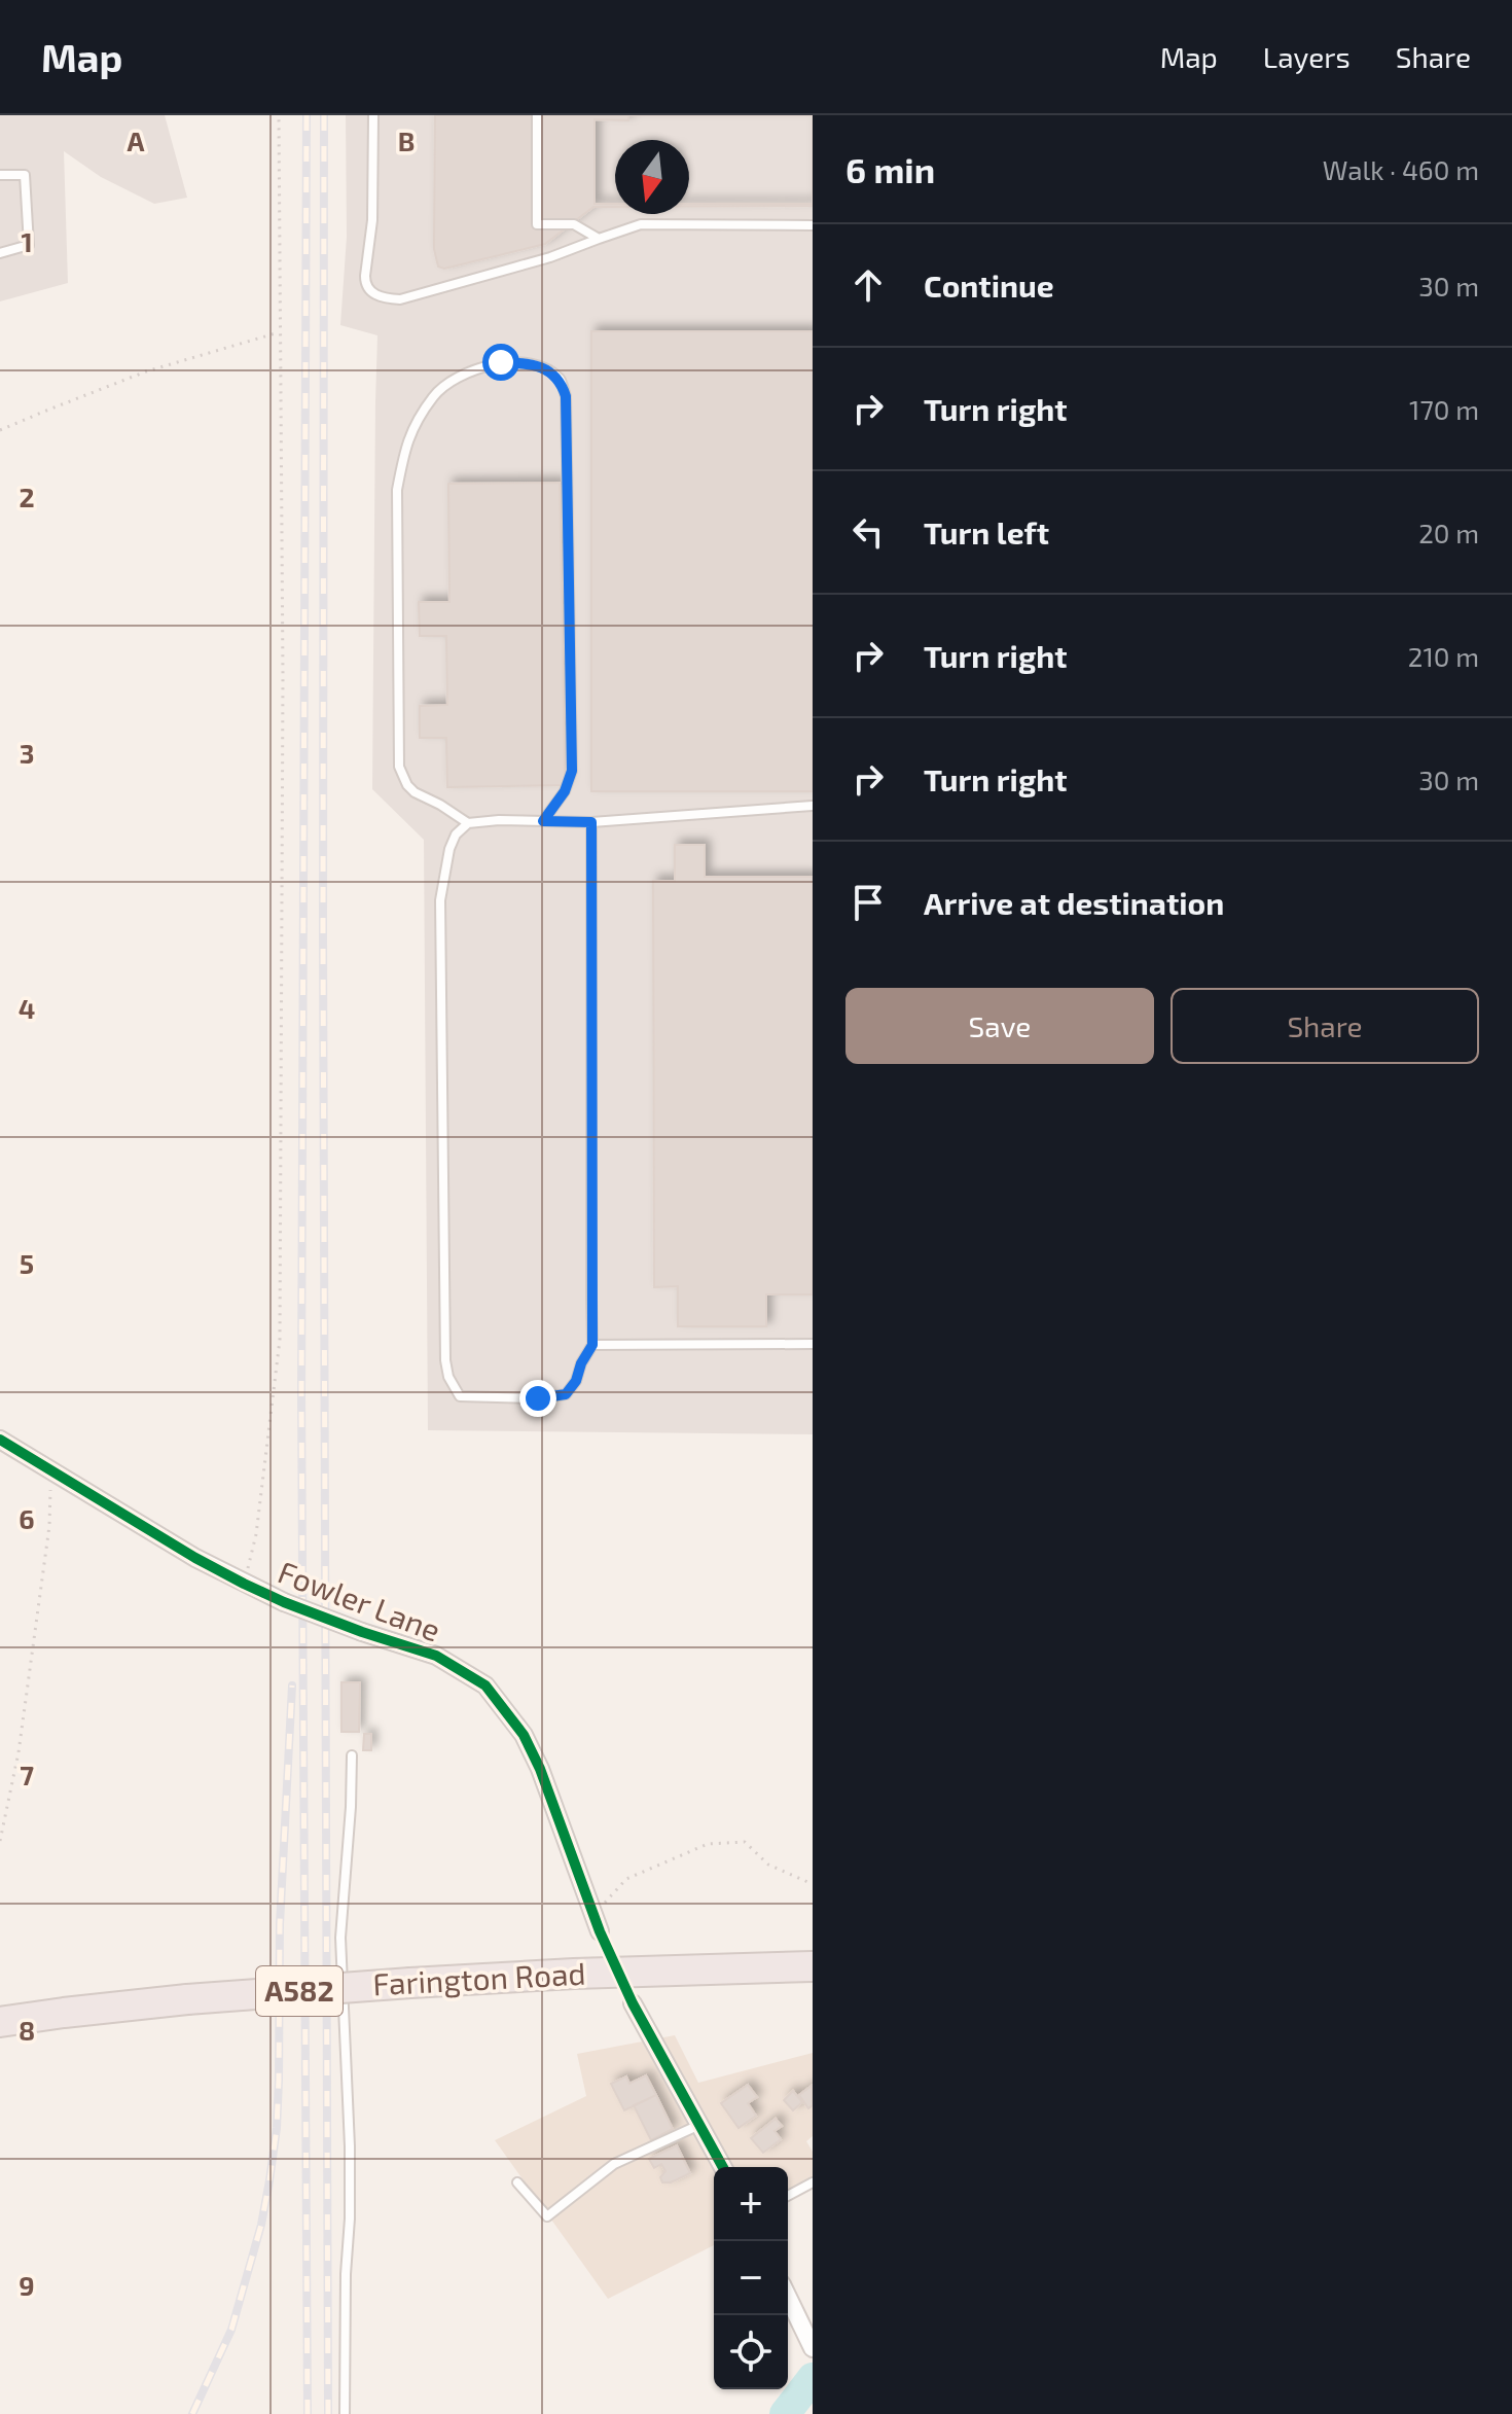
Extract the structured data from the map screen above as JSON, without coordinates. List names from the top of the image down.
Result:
{
  "streets": {
    "highway": ["Farington Road", "A582"],
    "street": ["Fowler Lane"]
  },
  "north": "bottom",
  "page": {
    "header": "Map",
    "nav": ["Map", "Layers", "Share"],
    "heading": ["6 min", "Walk · 460 m"],
    "list": [
      ["Continue", "30 m"],
      ["Turn right", "170 m"],
      ["Turn left", "20 m"],
      ["Turn right", "210 m"],
      ["Turn right", "30 m"],
      "Arrive at destination"
    ],
    "buttons": ["Save", "Share"],
    "map_buttons": ["+", "−"]
  },
  "grid": {
    "columns": ["A", "B"],
    "rows": [
      "1",
      "2",
      "3",
      "4",
      "5",
      "6",
      "7",
      "8",
      "9"
    ]
  }
}
